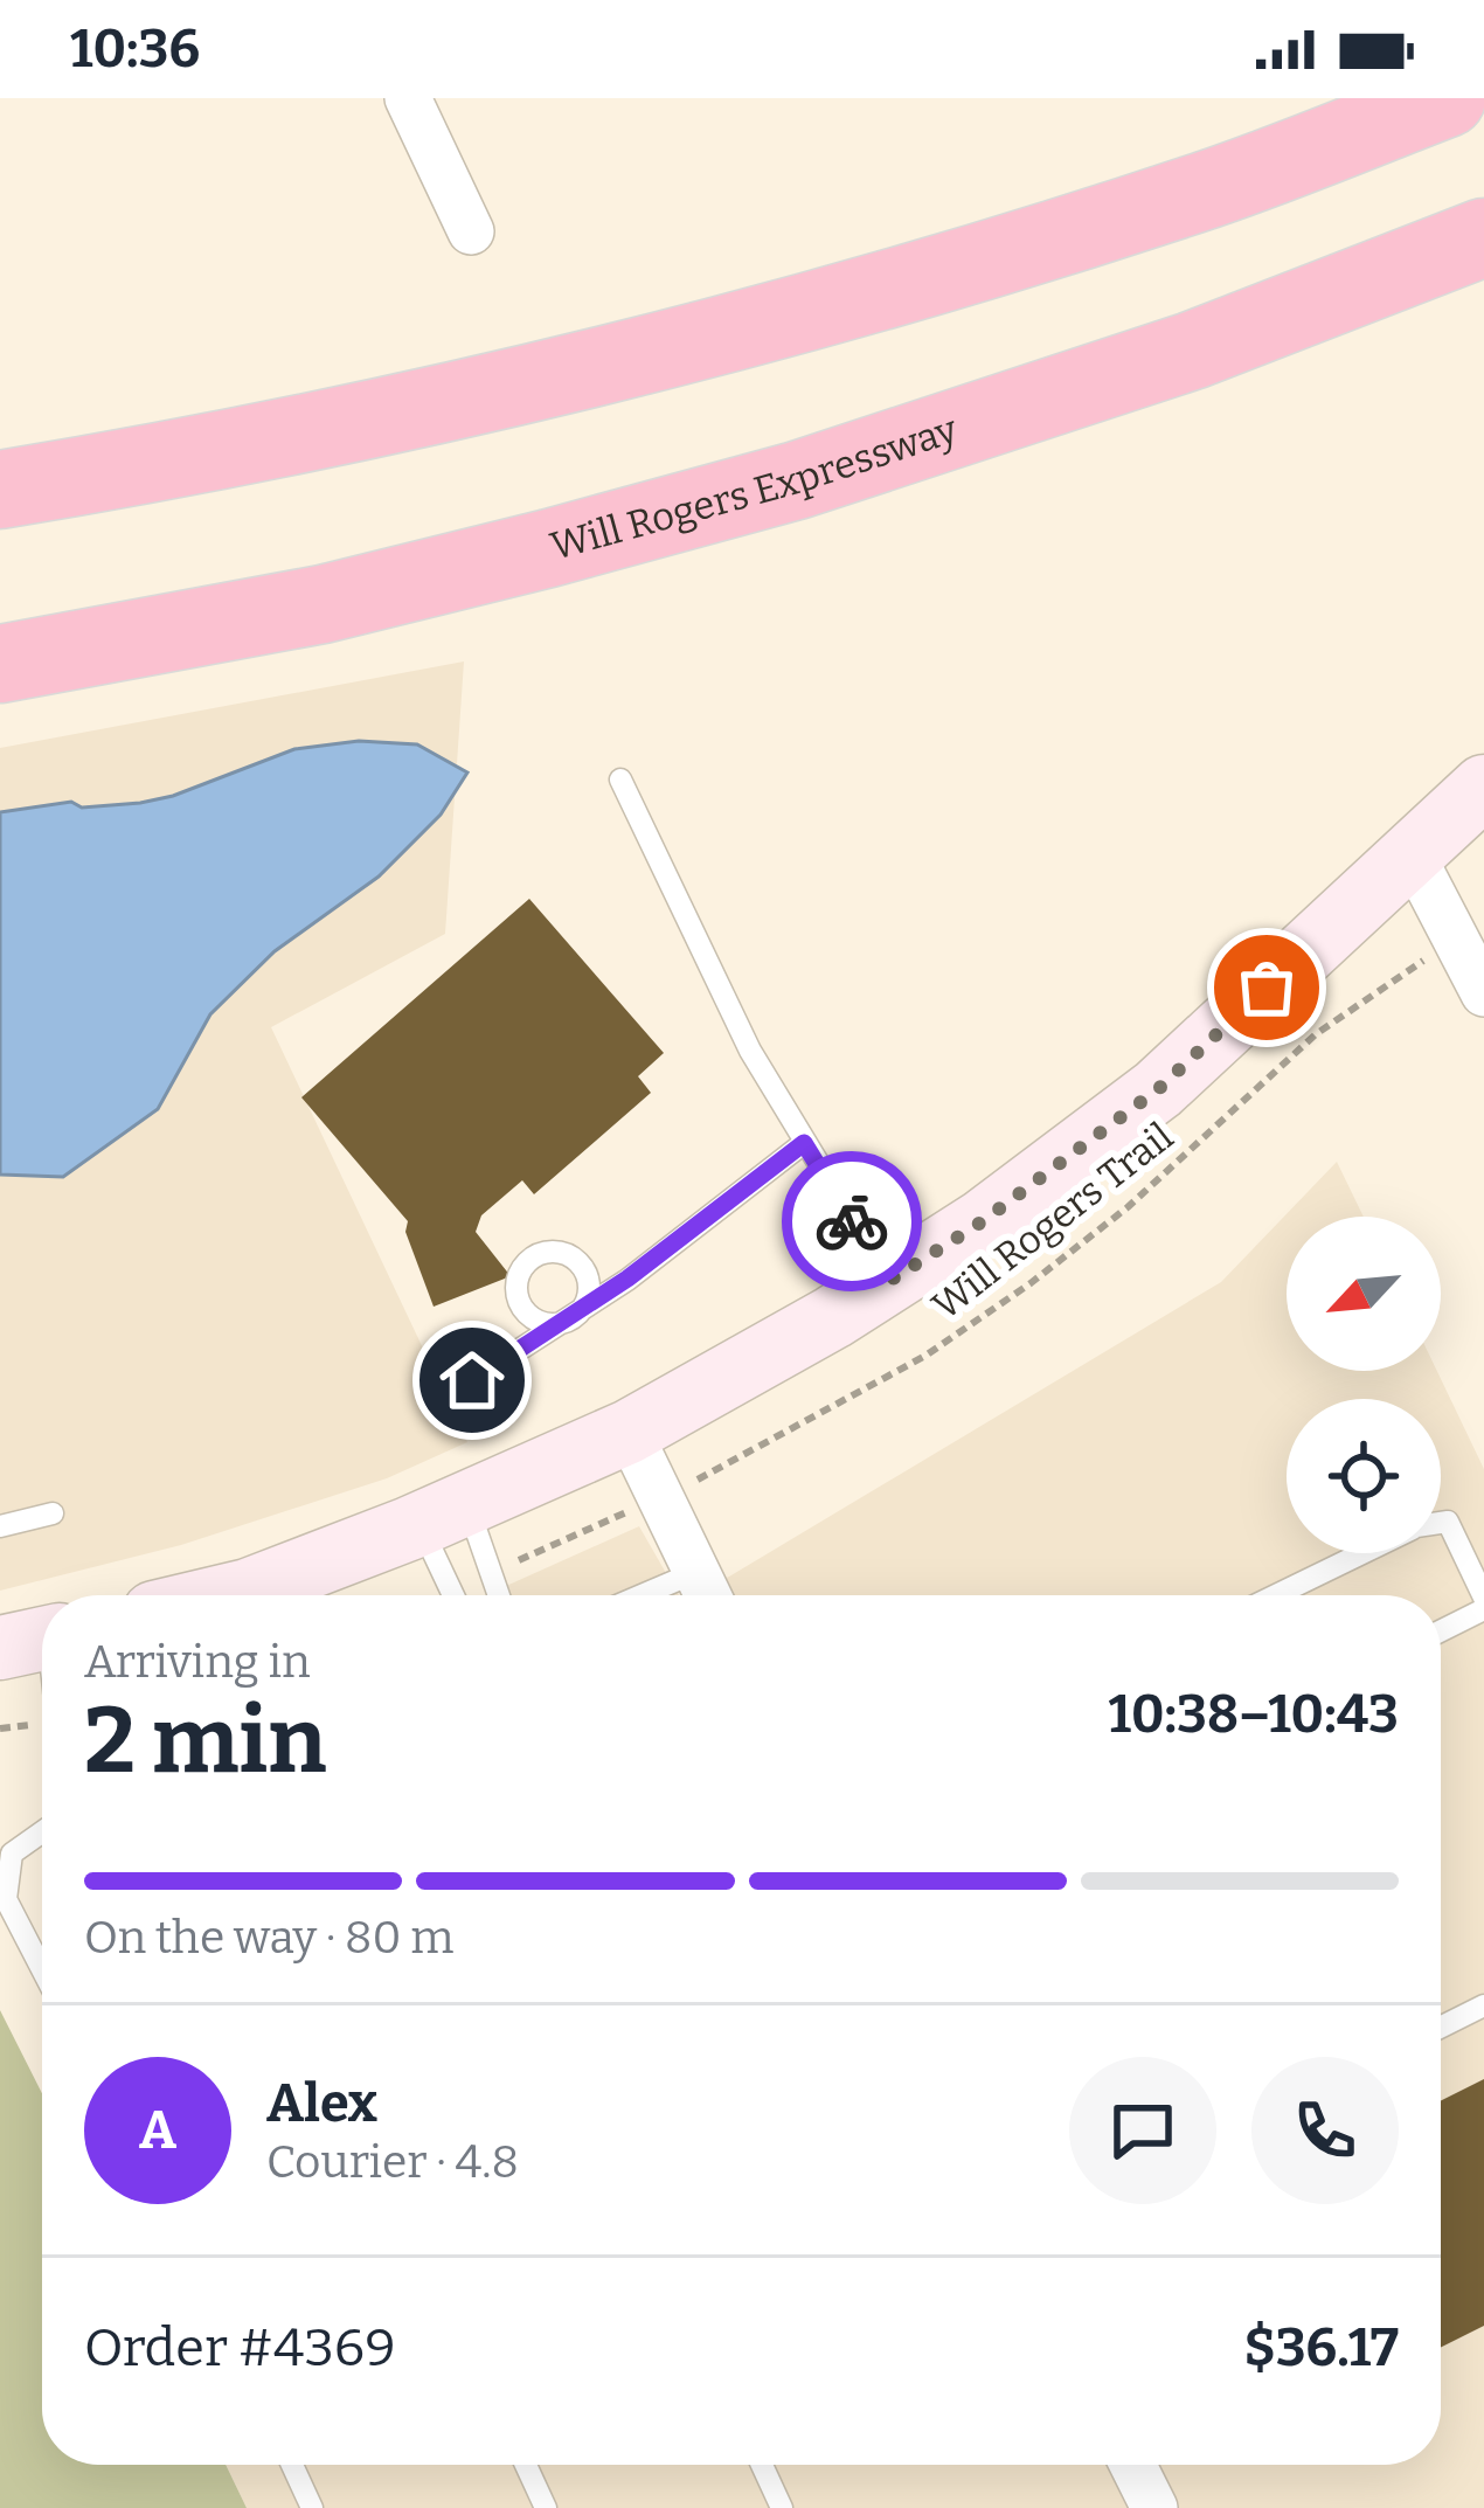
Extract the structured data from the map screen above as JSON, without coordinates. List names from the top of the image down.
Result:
{
  "streets": {
    "highway": ["Will Rogers Expressway"],
    "path": ["Will Rogers Trail"]
  },
  "north": "bottom left",
  "page": {
    "status": "10:36",
    "heading": ["2 min", "Arriving in", "10:38–10:43"],
    "panel": [
      "Alex",
      "Courier · 4.8",
      "Order #4369",
      "$36.17"
    ],
    "bar": "On the way · 80 m",
    "round": "A"
  }
}
